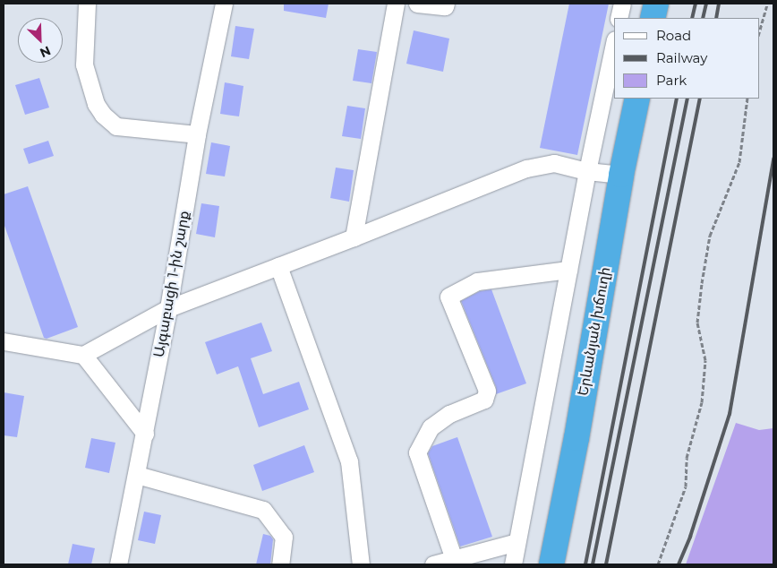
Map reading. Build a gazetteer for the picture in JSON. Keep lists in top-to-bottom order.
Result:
{
  "streets": {
    "highway": ["Երևանյան խճուղի"],
    "street": ["Այգաբացի 1-ին շարք"]
  },
  "legend": ["Road", "Railway", "Park"],
  "north": "bottom right"
}
